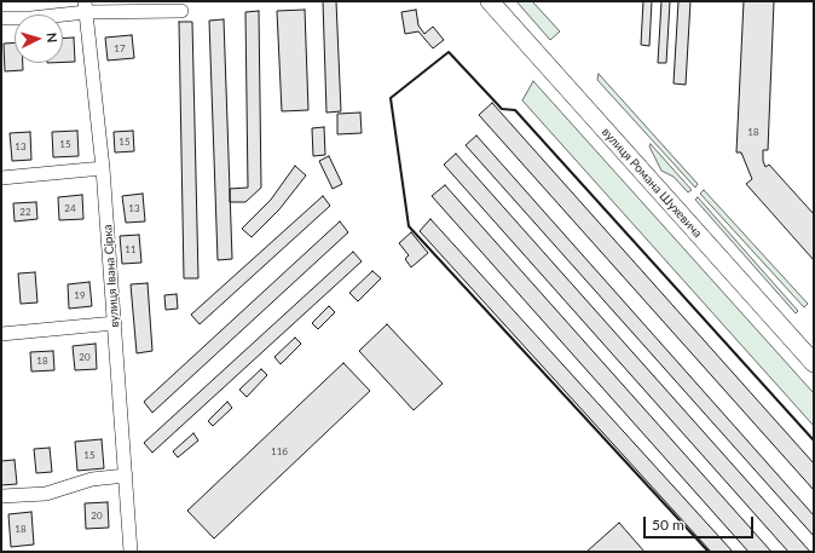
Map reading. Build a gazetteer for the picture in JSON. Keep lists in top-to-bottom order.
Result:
{
  "streets": {
    "main road": ["вулиця Романа Шухевича"],
    "street": ["вулиця Івана Сірка"]
  },
  "house_numbers": [
    "17",
    "18",
    "15",
    "15",
    "13",
    "24",
    "13",
    "22",
    "11",
    "19",
    "20",
    "18",
    "11б",
    "15",
    "20",
    "18"
  ],
  "scale_bar": "50 m",
  "north": "right"
}
